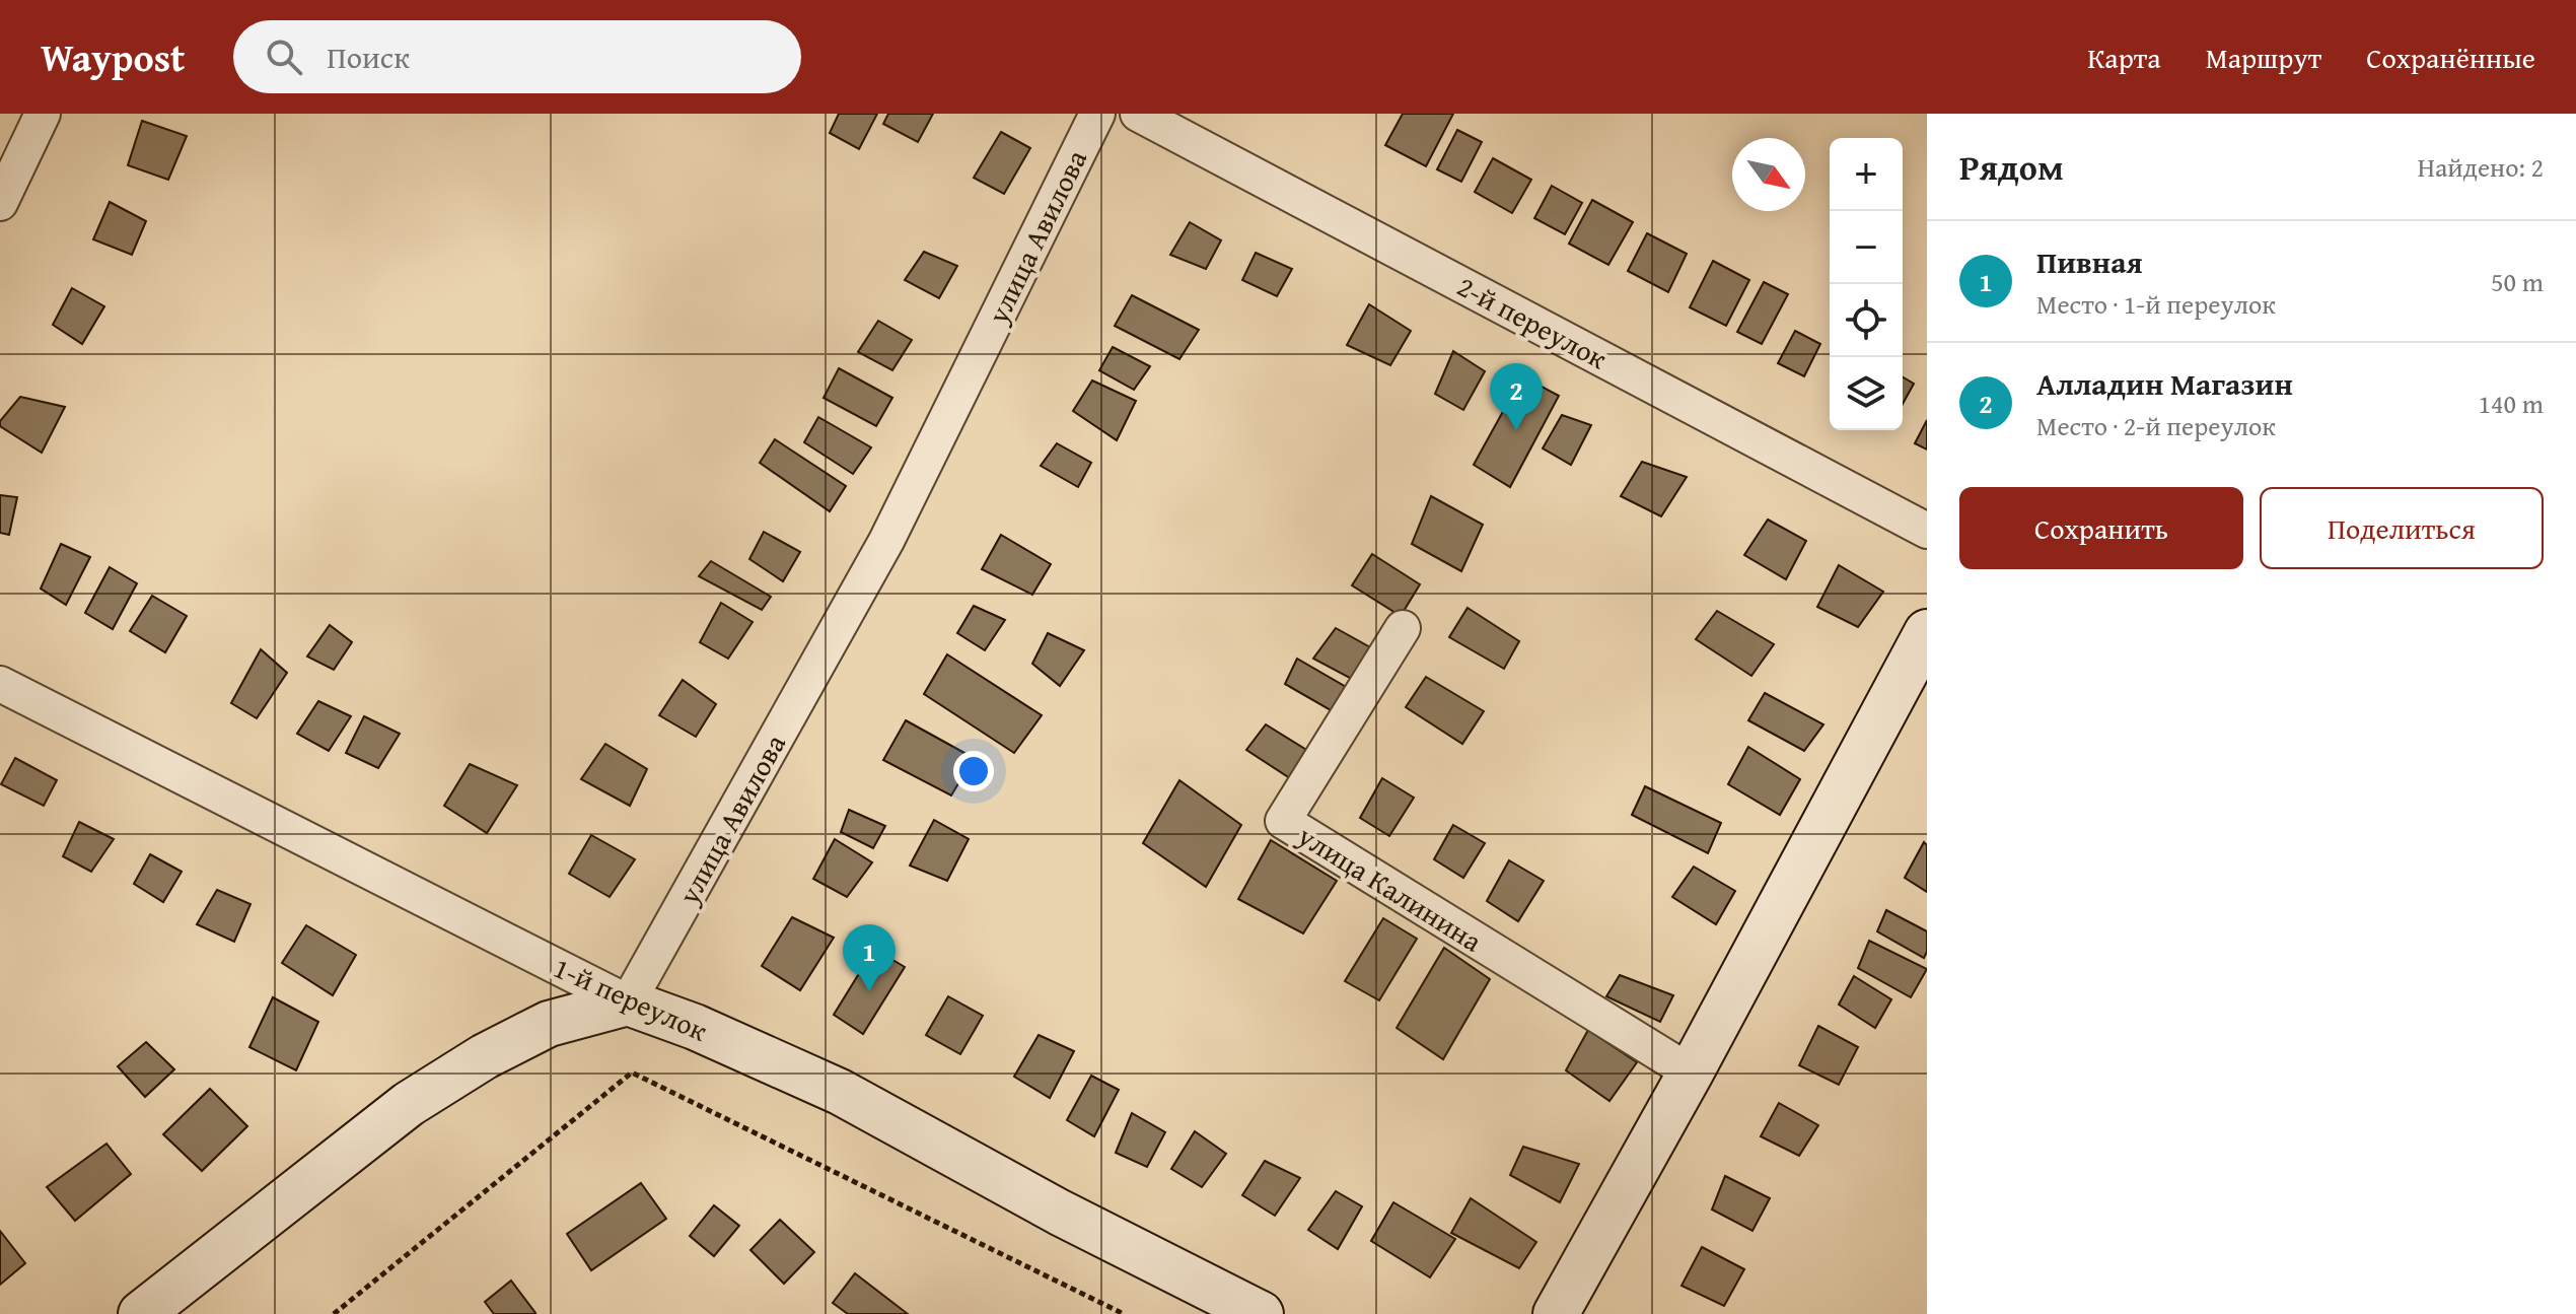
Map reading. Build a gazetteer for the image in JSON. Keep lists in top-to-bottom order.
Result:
{
  "streets": {
    "main road": ["1-й переулок"],
    "street": ["улица Авилова", "2-й переулок", "улица Калинина"]
  },
  "crossings": [
    ["улица Авилова", "1-й переулок"]
  ],
  "north": "bottom right",
  "page": {
    "header": "Waypost",
    "search": "Поиск",
    "nav": ["Карта", "Маршрут", "Сохранённые"],
    "heading": ["Рядом", "Найдено: 2"],
    "map_buttons": ["+", "−"],
    "list": [
      {
        "mark": "1",
        "name": "Пивная",
        "note": "Место · 1-й переулок",
        "value": "50 m"
      },
      {
        "mark": "2",
        "name": "Алладин Магазин",
        "note": "Место · 2-й переулок",
        "value": "140 m"
      }
    ],
    "pins": ["2", "1"],
    "buttons": ["Сохранить", "Поделиться"]
  }
}
